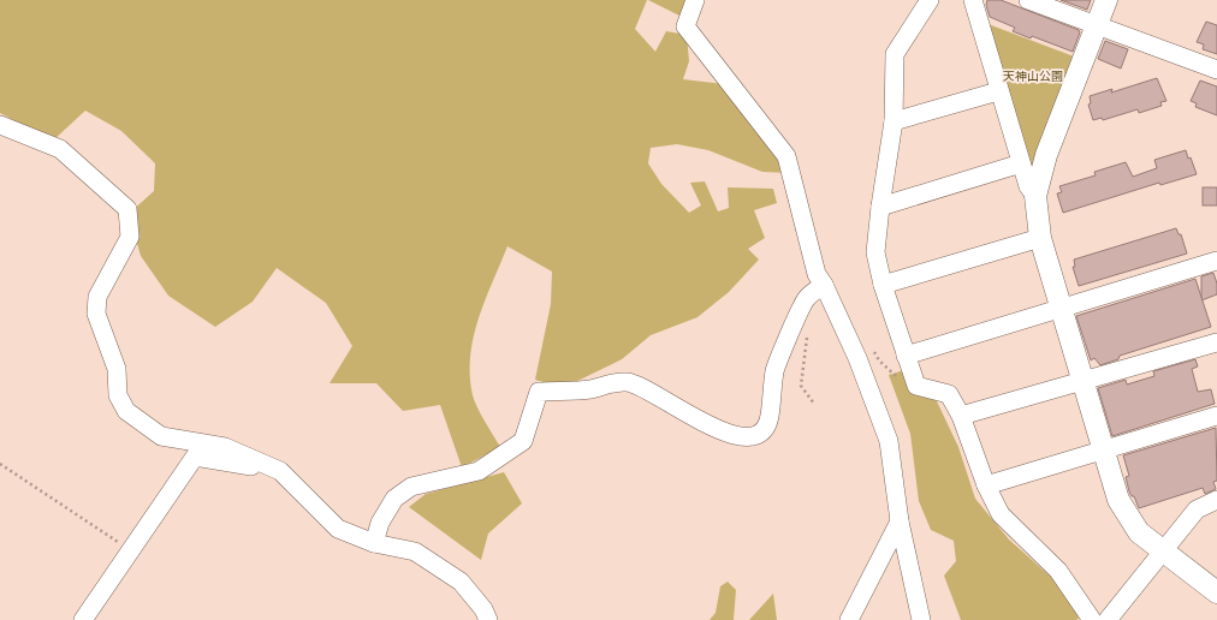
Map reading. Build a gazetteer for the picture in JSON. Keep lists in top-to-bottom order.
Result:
{
  "parks": ["天神山公園"]
}
